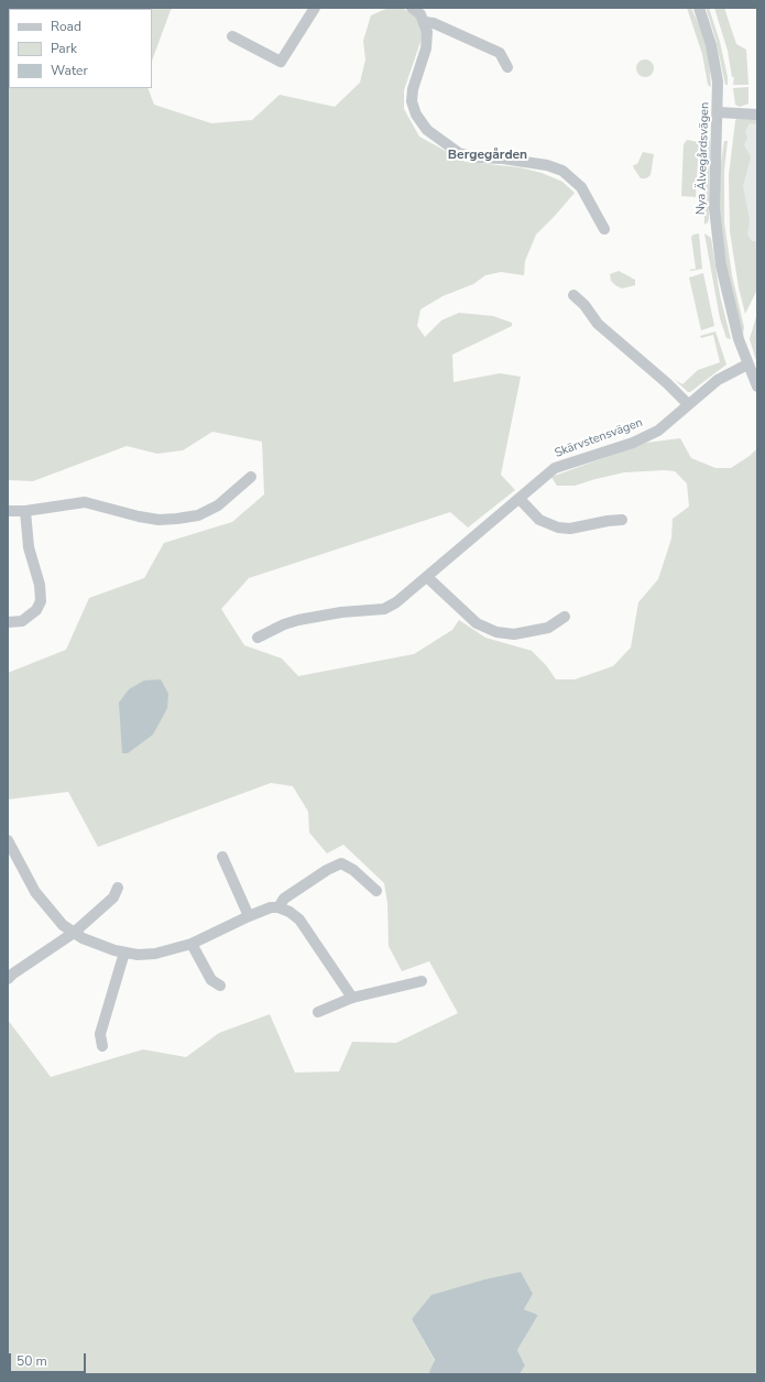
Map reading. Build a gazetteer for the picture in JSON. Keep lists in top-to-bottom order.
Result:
{
  "streets": {
    "street": ["Nya Älvegårdsvägen", "Skärvstensvägen"]
  },
  "crossings": [
    ["Nya Älvegårdsvägen", "Skärvstensvägen"]
  ],
  "districts": ["Bergegården"],
  "legend": ["Road", "Park", "Water"],
  "scale_bar": "50 m"
}
